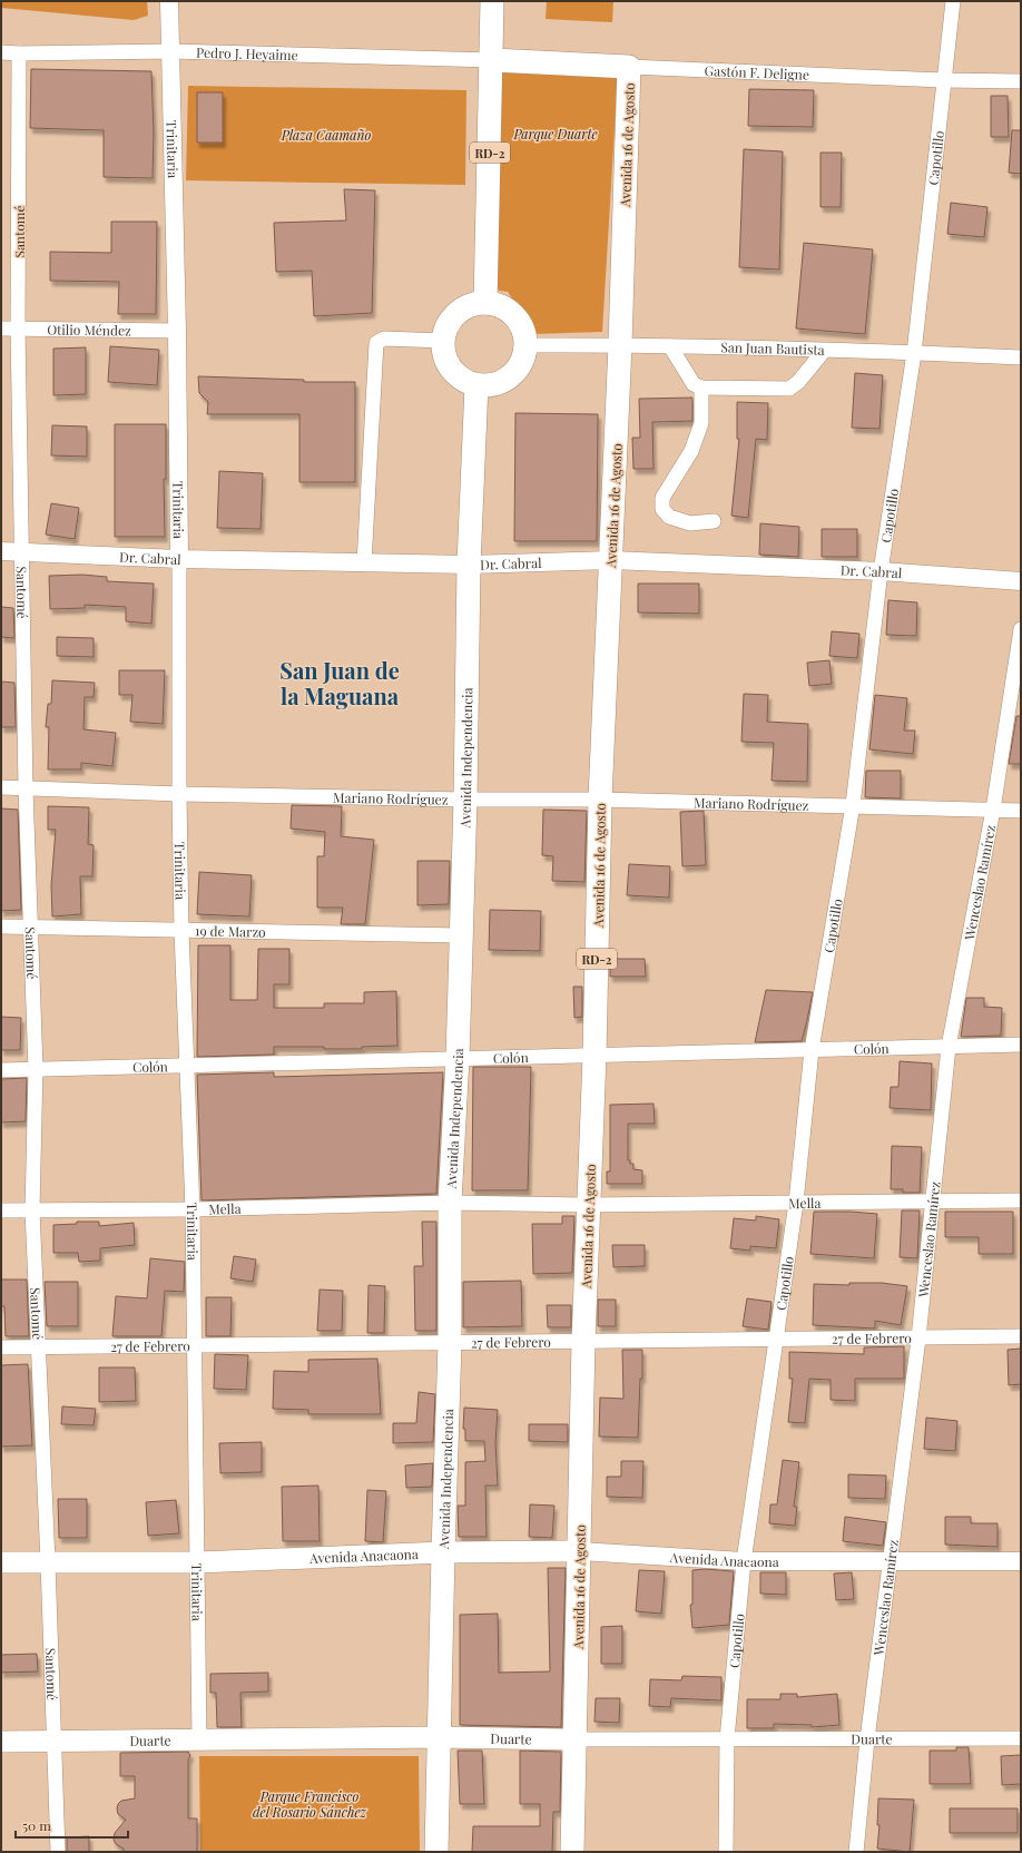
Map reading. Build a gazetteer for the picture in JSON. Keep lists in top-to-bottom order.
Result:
{
  "streets": {
    "main road": [
      "Gastón F. Deligne",
      "Avenida 16 de Agosto",
      "RD-2",
      "Avenida Independencia",
      "Avenida Anacaona",
      "Duarte"
    ],
    "street": [
      "Pedro J. Heyaime",
      "Trinitaria",
      "Capotillo",
      "Santomé",
      "Otilio Méndez",
      "San Juan Bautista",
      "Dr. Cabral",
      "Mariano Rodríguez",
      "Wenceslao Ramírez",
      "19 de Marzo",
      "Colón",
      "Mella",
      "27 de Febrero"
    ]
  },
  "crossings": [
    ["Pedro J. Heyaime", "Gastón F. Deligne"],
    ["Pedro J. Heyaime", "Trinitaria"],
    ["Pedro J. Heyaime", "RD-2"],
    ["Pedro J. Heyaime", "Santomé"],
    ["Gastón F. Deligne", "Avenida 16 de Agosto"],
    ["Gastón F. Deligne", "RD-2"],
    ["Gastón F. Deligne", "Capotillo"],
    ["Avenida 16 de Agosto", "San Juan Bautista"],
    ["Avenida 16 de Agosto", "Dr. Cabral"],
    ["Avenida 16 de Agosto", "Mariano Rodríguez"],
    ["Avenida 16 de Agosto", "Colón"],
    ["Avenida 16 de Agosto", "Mella"],
    ["Avenida 16 de Agosto", "27 de Febrero"],
    ["Avenida 16 de Agosto", "Avenida Anacaona"],
    ["Avenida 16 de Agosto", "Duarte"],
    ["Trinitaria", "Otilio Méndez"],
    ["Trinitaria", "Dr. Cabral"],
    ["Trinitaria", "Mariano Rodríguez"],
    ["Trinitaria", "19 de Marzo"],
    ["Trinitaria", "Colón"],
    ["Trinitaria", "Mella"],
    ["Trinitaria", "27 de Febrero"],
    ["Trinitaria", "Avenida Anacaona"],
    ["Trinitaria", "Duarte"],
    ["RD-2", "San Juan Bautista"],
    ["RD-2", "Avenida Independencia"],
    ["Capotillo", "San Juan Bautista"],
    ["Capotillo", "Dr. Cabral"],
    ["Capotillo", "Mariano Rodríguez"],
    ["Capotillo", "Colón"],
    ["Capotillo", "Mella"],
    ["Capotillo", "27 de Febrero"],
    ["Capotillo", "Avenida Anacaona"],
    ["Capotillo", "Duarte"],
    ["Santomé", "Otilio Méndez"],
    ["Santomé", "Dr. Cabral"],
    ["Santomé", "Mariano Rodríguez"],
    ["Santomé", "19 de Marzo"],
    ["Santomé", "Colón"],
    ["Santomé", "Mella"],
    ["Santomé", "27 de Febrero"],
    ["Santomé", "Avenida Anacaona"],
    ["Santomé", "Duarte"],
    ["San Juan Bautista", "Avenida Independencia"],
    ["Dr. Cabral", "Avenida Independencia"],
    ["Avenida Independencia", "Mariano Rodríguez"],
    ["Avenida Independencia", "19 de Marzo"],
    ["Avenida Independencia", "Colón"],
    ["Avenida Independencia", "Mella"],
    ["Avenida Independencia", "27 de Febrero"],
    ["Avenida Independencia", "Avenida Anacaona"],
    ["Avenida Independencia", "Duarte"],
    ["Mariano Rodríguez", "Wenceslao Ramírez"],
    ["Wenceslao Ramírez", "Colón"],
    ["Wenceslao Ramírez", "Mella"],
    ["Wenceslao Ramírez", "27 de Febrero"],
    ["Wenceslao Ramírez", "Avenida Anacaona"],
    ["Wenceslao Ramírez", "Duarte"]
  ],
  "districts": ["San Juan de la Maguana"],
  "parks": ["Parque Duarte", "Plaza Caamaño", "Parque Francisco del Rosario Sánchez"],
  "scale_bar": "50 m"
}
